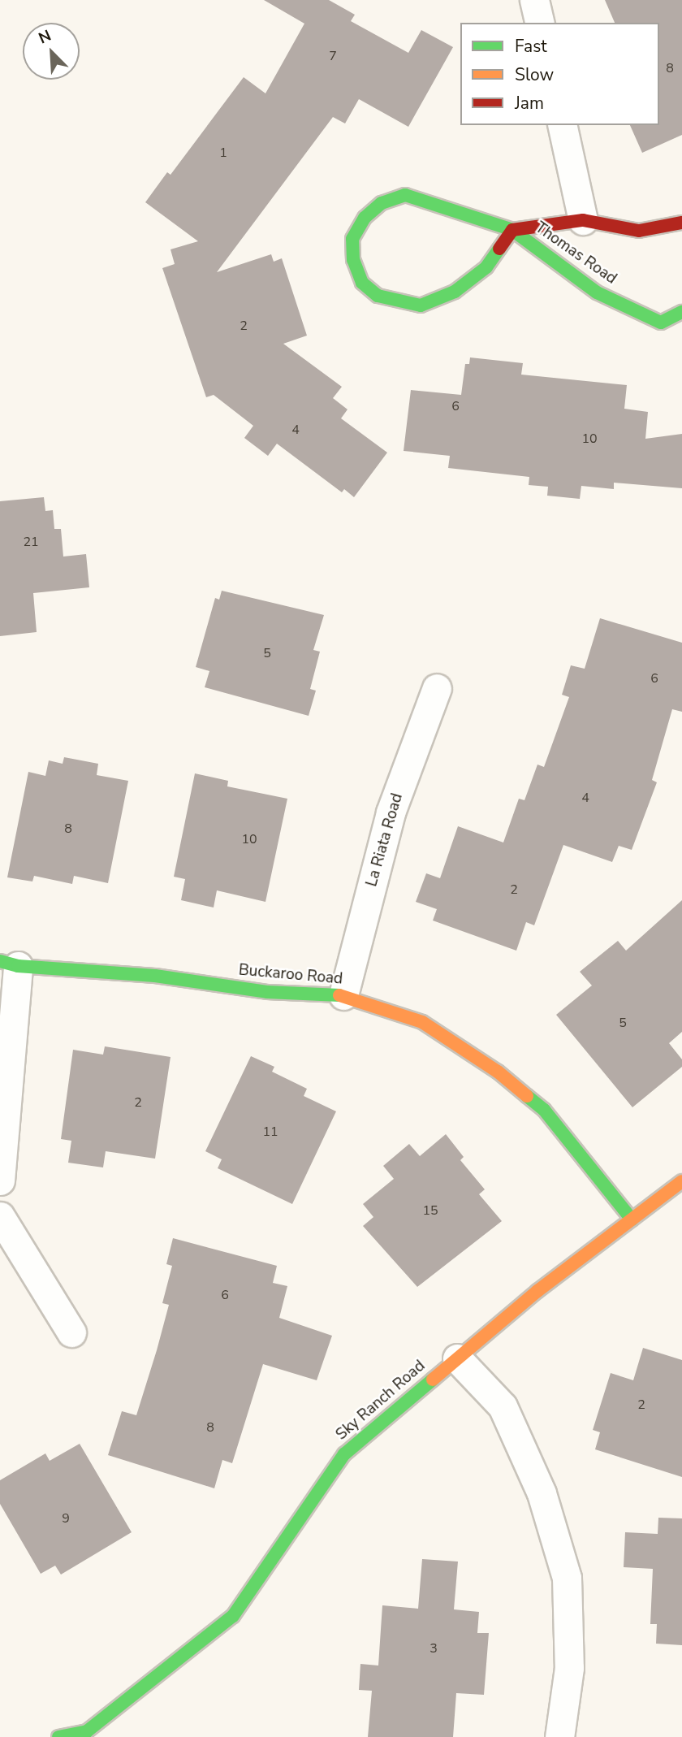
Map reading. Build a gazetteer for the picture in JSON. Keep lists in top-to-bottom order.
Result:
{
  "streets": {
    "street": [
      "Thomas Road",
      "La Riata Road",
      "Buckaroo Road",
      "Sky Ranch Road"
    ]
  },
  "crossings": [
    ["La Riata Road", "Buckaroo Road"],
    ["Buckaroo Road", "Sky Ranch Road"]
  ],
  "house_numbers": [
    "7",
    "8",
    "1",
    "2",
    "6",
    "4",
    "10",
    "21",
    "5",
    "6",
    "4",
    "8",
    "10",
    "2",
    "5",
    "2",
    "11",
    "15",
    "6",
    "2",
    "8",
    "9",
    "3"
  ],
  "legend": ["Fast", "Slow", "Jam"],
  "north": "top left"
}
